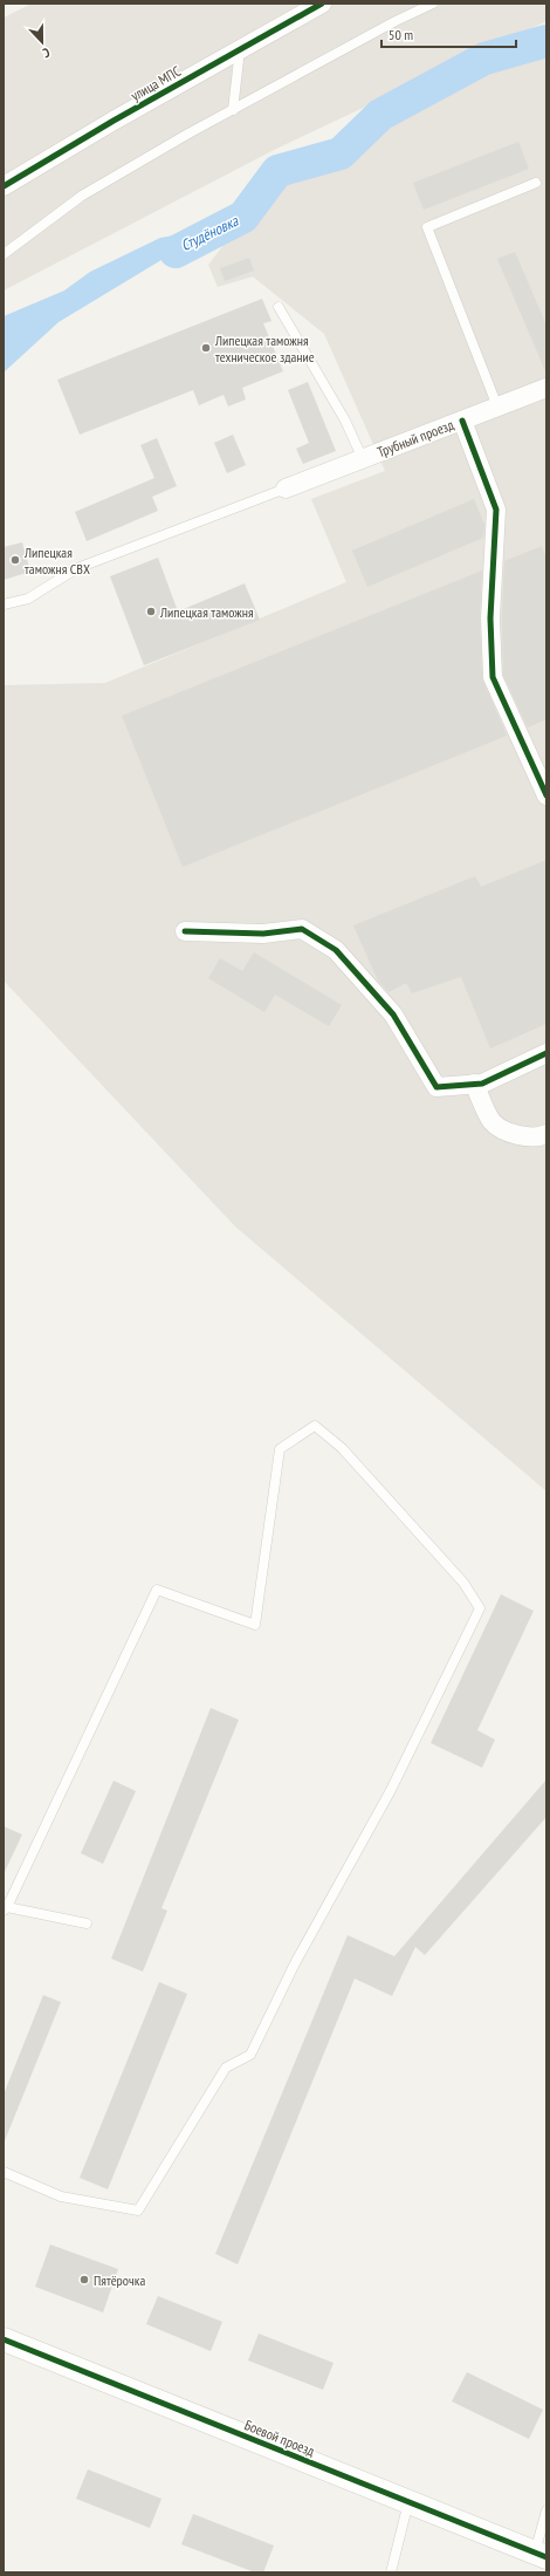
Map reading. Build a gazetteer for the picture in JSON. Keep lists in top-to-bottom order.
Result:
{
  "streets": {
    "street": ["улица МПС", "Трубный проезд", "Боевой проезд"]
  },
  "water": ["Студёновка"],
  "places": [
    "Липецкая таможня техническое здание",
    "Липецкая таможня СВХ",
    "Липецкая таможня",
    "Пятёрочка"
  ],
  "scale_bar": "50 m",
  "north": "bottom"
}
